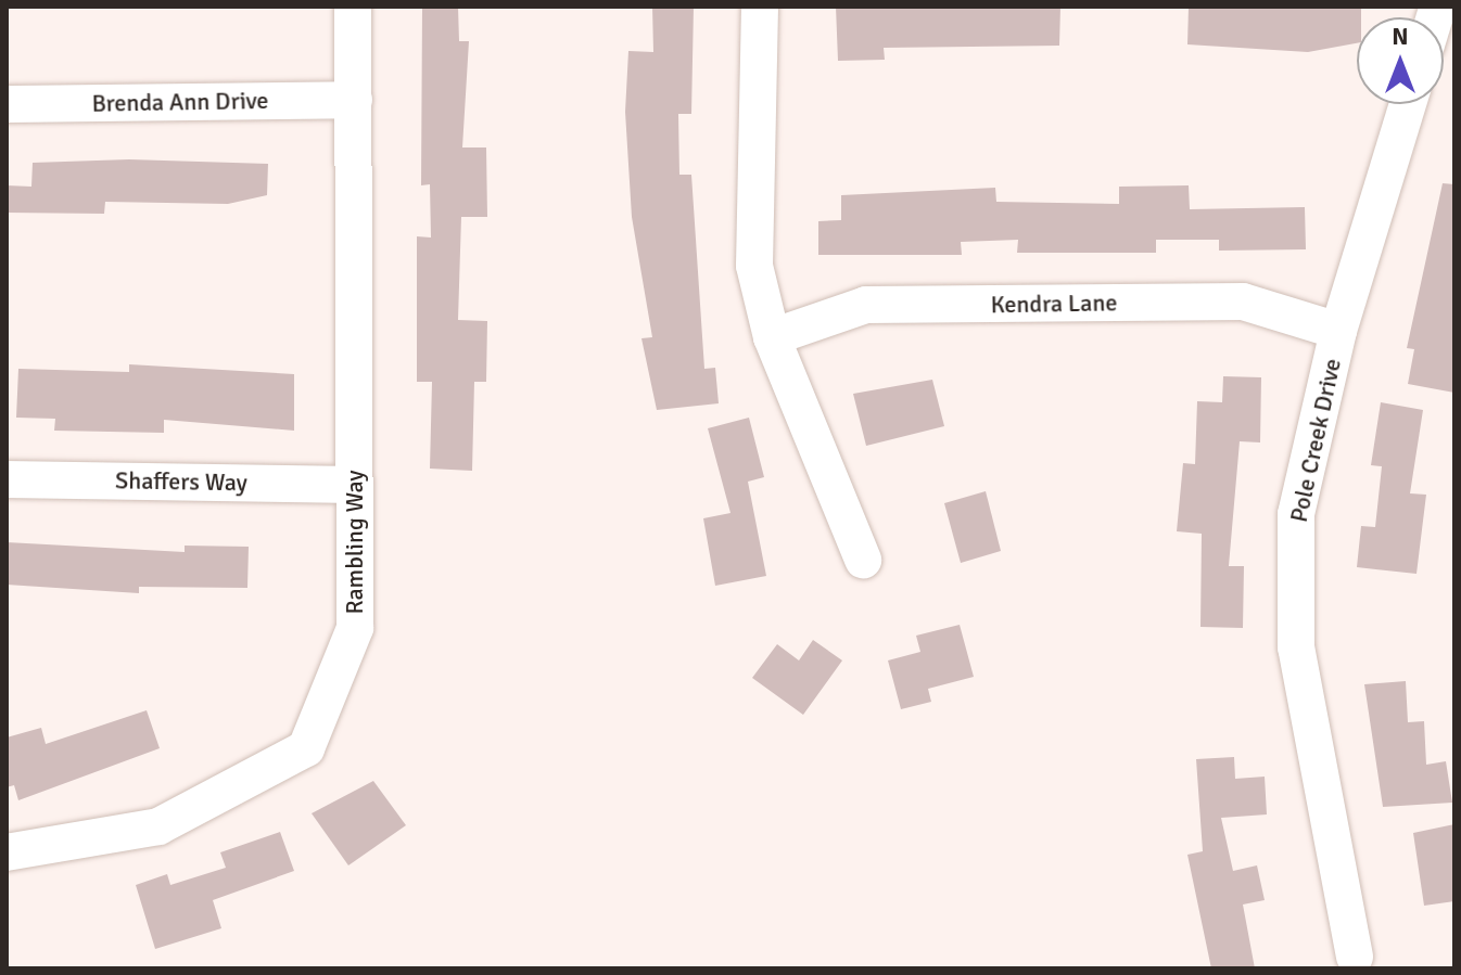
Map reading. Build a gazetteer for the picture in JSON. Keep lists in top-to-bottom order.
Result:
{
  "streets": {
    "street": [
      "Brenda Ann Drive",
      "Kendra Lane",
      "Pole Creek Drive",
      "Shaffers Way",
      "Rambling Way"
    ]
  },
  "crossings": [
    ["Brenda Ann Drive", "Rambling Way"],
    ["Kendra Lane", "Pole Creek Drive"],
    ["Shaffers Way", "Rambling Way"]
  ],
  "north": "top"
}
